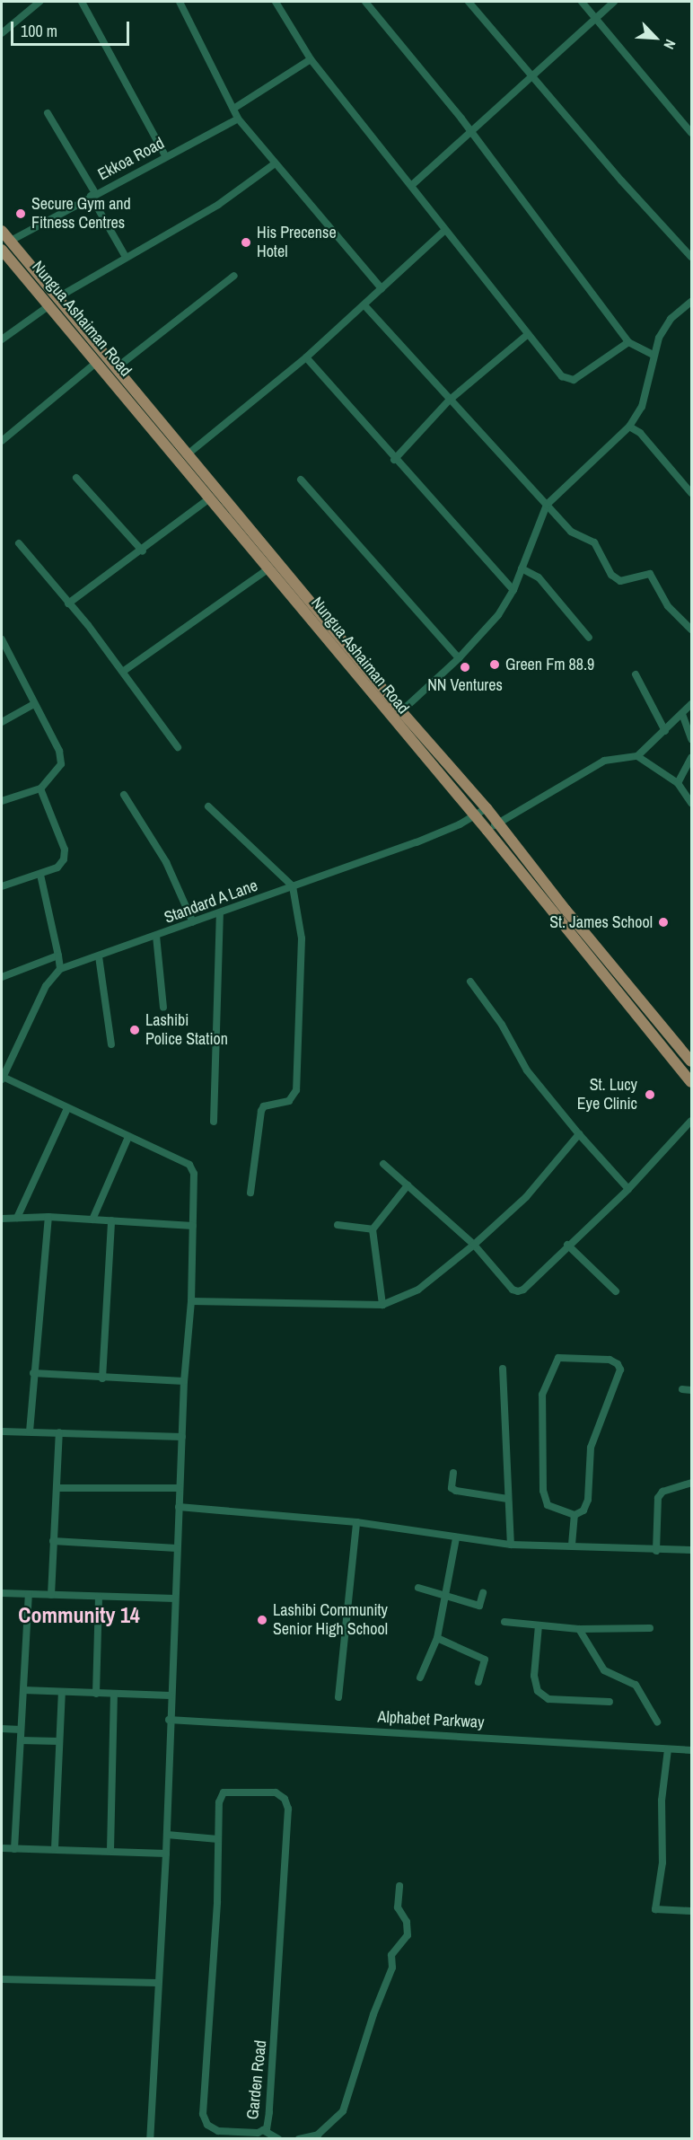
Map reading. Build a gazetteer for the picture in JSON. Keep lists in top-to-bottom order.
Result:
{
  "streets": {
    "main road": ["Nungua Ashaiman Road"],
    "street": [
      "Ekkoa Road",
      "Standard A Lane",
      "Alphabet Parkway",
      "Garden Road"
    ]
  },
  "crossings": [
    ["Ekkoa Road", "Nungua Ashaiman Road"],
    ["Nungua Ashaiman Road", "Standard A Lane"]
  ],
  "districts": ["Community 14"],
  "places": [
    "Secure Gym and Fitness Centres",
    "His Precense Hotel",
    "Green Fm 88.9",
    "NN Ventures",
    "St. James School",
    "Lashibi Police Station",
    "St. Lucy Eye Clinic",
    "Lashibi Community Senior High School"
  ],
  "scale_bar": "100 m",
  "north": "bottom right"
}
